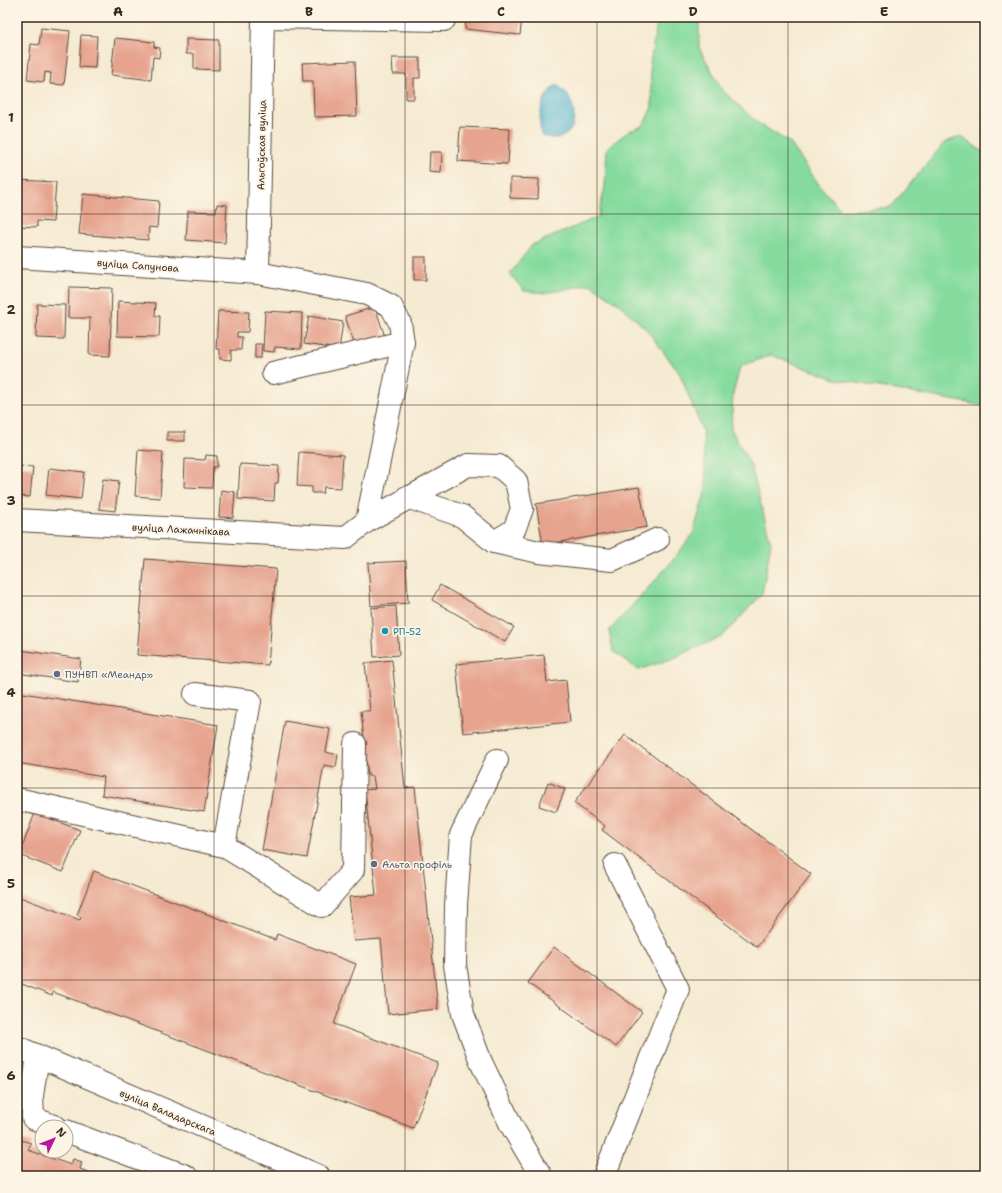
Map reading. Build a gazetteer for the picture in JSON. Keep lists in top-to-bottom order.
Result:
{
  "streets": {
    "street": [
      "Альгоўская вуліца",
      "вуліца Сапунова",
      "вуліца Лажачнікава",
      "вуліца Валадарскага"
    ]
  },
  "crossings": [
    ["Альгоўская вуліца", "вуліца Сапунова"]
  ],
  "places": ["РП-52", "ПУНВП «Меандр»", "Альта профіль"],
  "north": "top right",
  "grid": {
    "columns": [
      "A",
      "B",
      "C",
      "D",
      "E"
    ],
    "rows": [
      "1",
      "2",
      "3",
      "4",
      "5",
      "6"
    ]
  }
}
